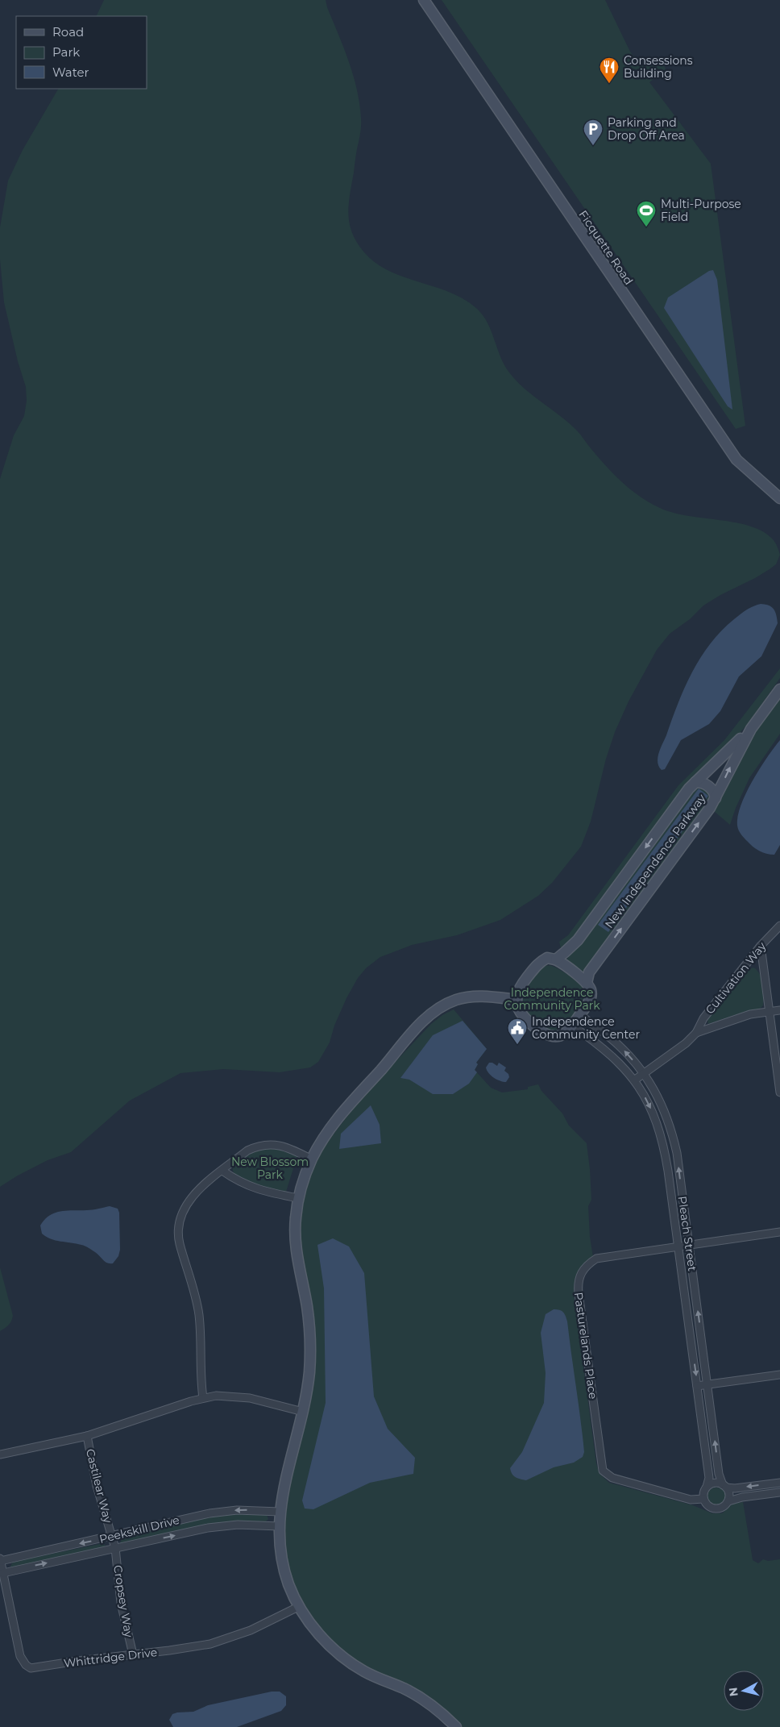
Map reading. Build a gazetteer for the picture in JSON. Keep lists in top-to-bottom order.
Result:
{
  "streets": {
    "street": [
      "Ficquette Road",
      "New Independence Parkway",
      "Cultivation Way",
      "Pleach Street",
      "Pasturelands Place",
      "Castilear Way",
      "Peekskill Drive",
      "Cropsey Way",
      "Whittridge Drive"
    ]
  },
  "crossings": [
    ["New Independence Parkway", "Pleach Street"],
    ["Cultivation Way", "Pleach Street"],
    ["Pleach Street", "Pasturelands Place"],
    ["Castilear Way", "Peekskill Drive"],
    ["Castilear Way", "Cropsey Way"],
    ["Peekskill Drive", "Cropsey Way"],
    ["Peekskill Drive", "Whittridge Drive"],
    ["Cropsey Way", "Whittridge Drive"]
  ],
  "parks": ["Independence Community Park", "New Blossom Park"],
  "places": {
    "restaurant": ["Consessions Building"],
    "parking": ["Parking and Drop Off Area"],
    "sports": ["Multi-Purpose Field"],
    "public building": ["Independence Community Center"]
  },
  "legend": ["Road", "Park", "Water"],
  "north": "left"
}
